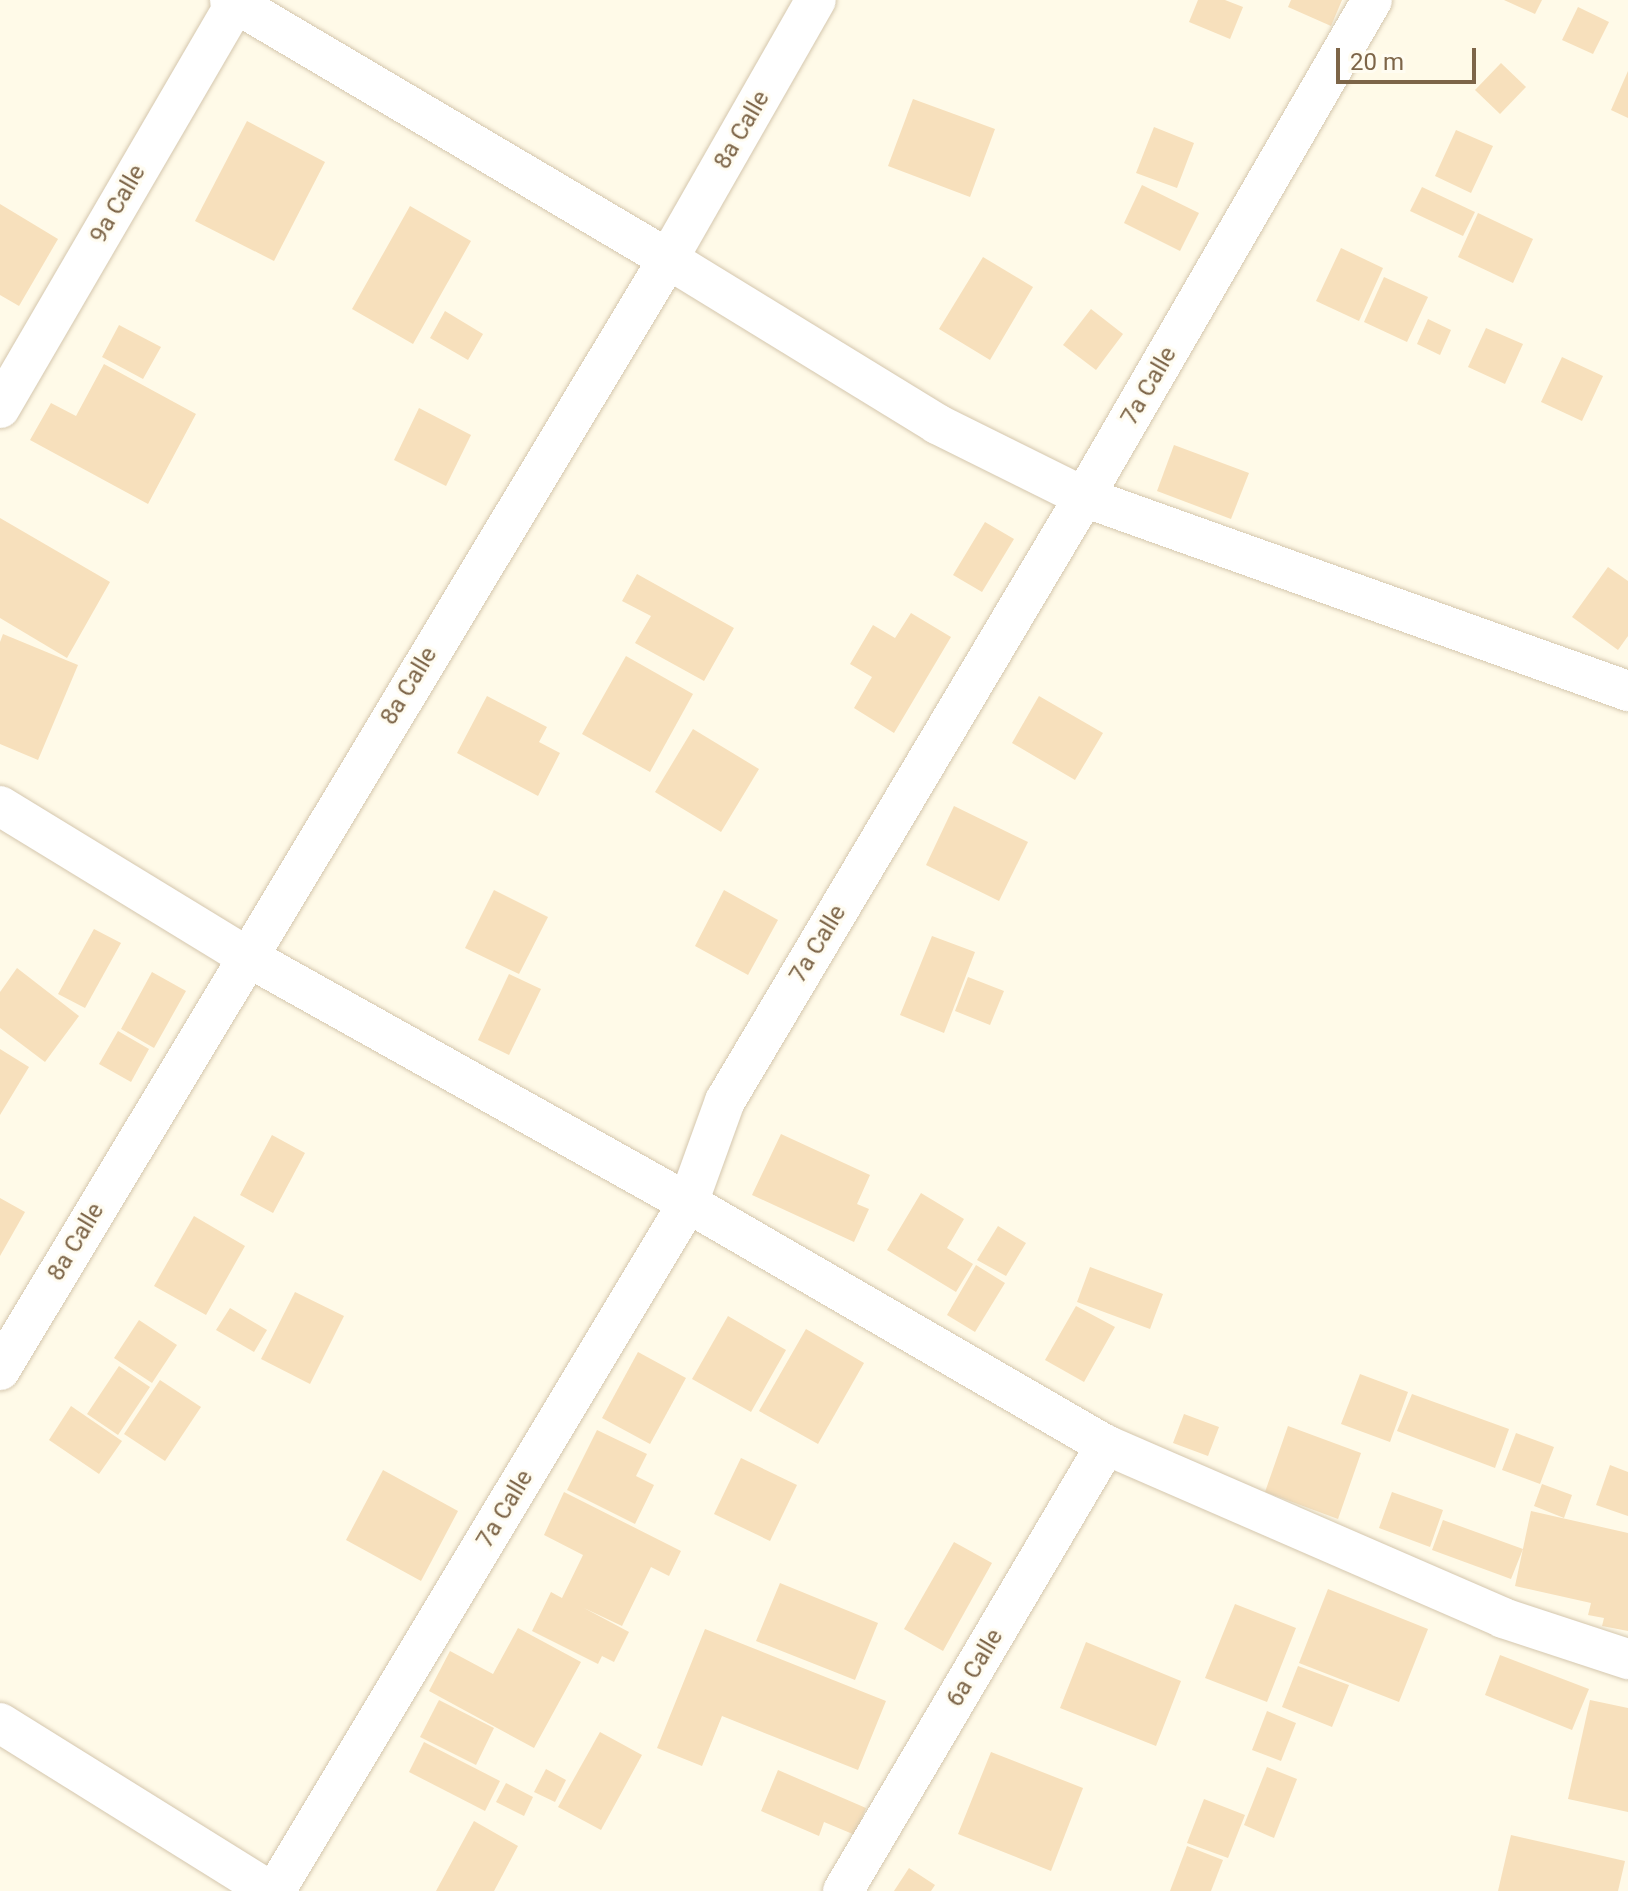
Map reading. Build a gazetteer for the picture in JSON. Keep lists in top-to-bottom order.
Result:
{
  "streets": {
    "street": [
      "8a Calle",
      "9a Calle",
      "7a Calle",
      "6a Calle"
    ]
  },
  "scale_bar": "20 m"
}
